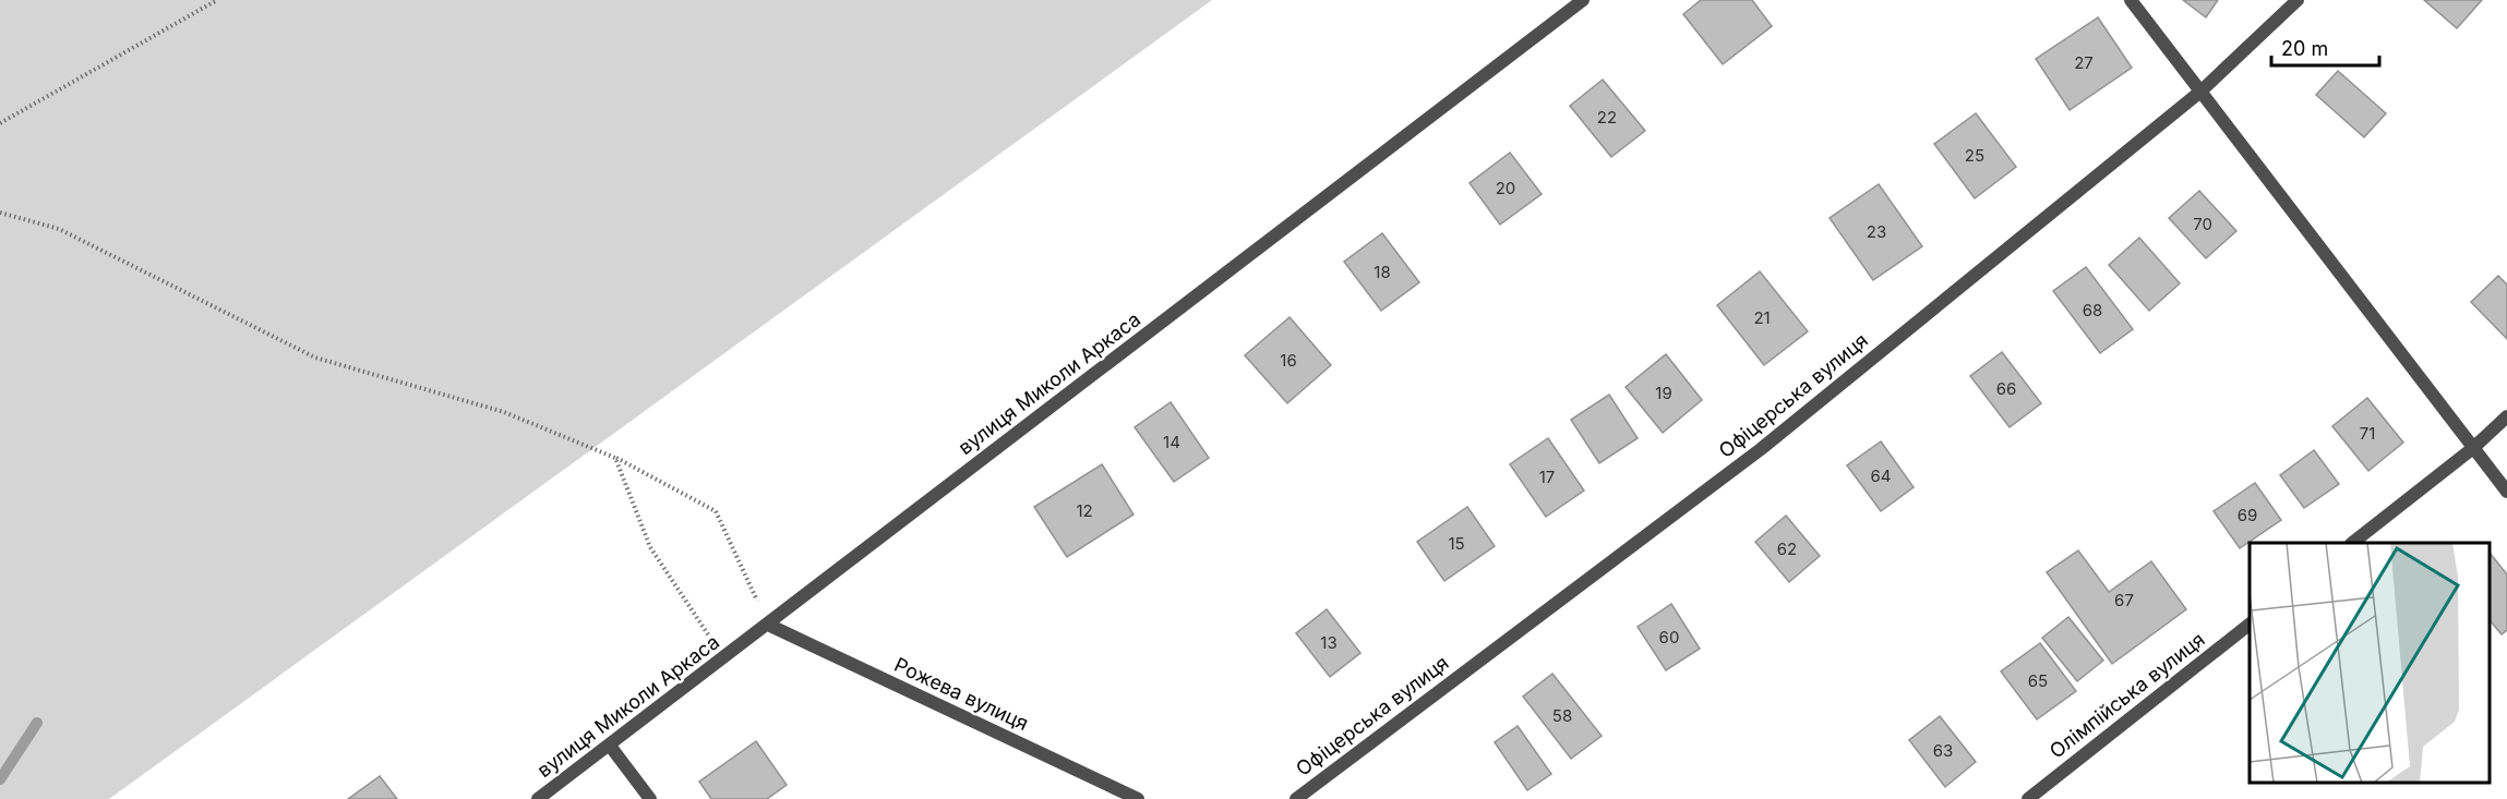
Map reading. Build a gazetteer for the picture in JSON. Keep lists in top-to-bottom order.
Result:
{
  "streets": {
    "street": [
      "вулиця Миколи Аркаса",
      "Офіцерська вулиця",
      "Рожева вулиця",
      "Олімпійська вулиця"
    ]
  },
  "crossings": [
    ["вулиця Миколи Аркаса", "Рожева вулиця"]
  ],
  "house_numbers": [
    "27",
    "22",
    "25",
    "20",
    "70",
    "23",
    "18",
    "68",
    "21",
    "16",
    "66",
    "19",
    "71",
    "14",
    "64",
    "17",
    "12",
    "69",
    "15",
    "62",
    "67",
    "60",
    "13",
    "65",
    "58",
    "63"
  ],
  "scale_bar": "20 m"
}
